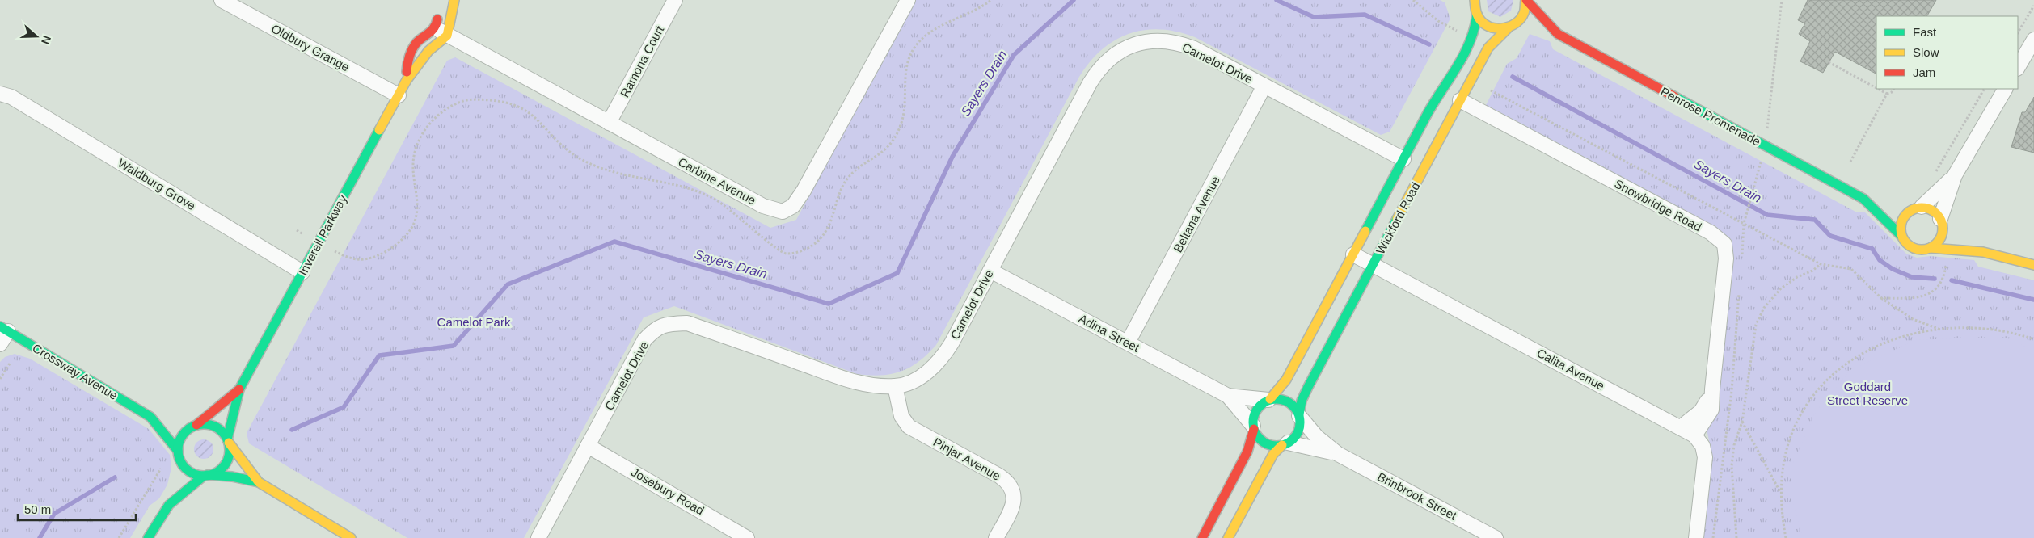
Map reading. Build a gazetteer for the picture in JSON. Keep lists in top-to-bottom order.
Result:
{
  "streets": {
    "street": [
      "Oldbury Grange",
      "Ramona Court",
      "Camelot Drive",
      "Penrose Promenade",
      "Carbine Avenue",
      "Waldburg Grove",
      "Snowbridge Road",
      "Beltana Avenue",
      "Wickford Road",
      "Inverell Parkway",
      "Adina Street",
      "Calita Avenue",
      "Crossway Avenue",
      "Pinjar Avenue",
      "Josebury Road",
      "Brinbrook Street"
    ]
  },
  "crossings": [
    ["Oldbury Grange", "Inverell Parkway"],
    ["Ramona Court", "Carbine Avenue"],
    ["Camelot Drive", "Beltana Avenue"],
    ["Camelot Drive", "Wickford Road"],
    ["Camelot Drive", "Adina Street"],
    ["Camelot Drive", "Pinjar Avenue"],
    ["Camelot Drive", "Josebury Road"],
    ["Penrose Promenade", "Wickford Road"],
    ["Carbine Avenue", "Inverell Parkway"],
    ["Waldburg Grove", "Inverell Parkway"],
    ["Snowbridge Road", "Wickford Road"],
    ["Snowbridge Road", "Calita Avenue"],
    ["Beltana Avenue", "Adina Street"],
    ["Wickford Road", "Adina Street"],
    ["Wickford Road", "Calita Avenue"],
    ["Wickford Road", "Brinbrook Street"],
    ["Inverell Parkway", "Crossway Avenue"],
    ["Adina Street", "Brinbrook Street"]
  ],
  "water": ["Sayers Drain"],
  "parks": ["Camelot Park", "Goddard Street Reserve"],
  "legend": ["Fast", "Slow", "Jam"],
  "scale_bar": "50 m",
  "north": "right"
}
